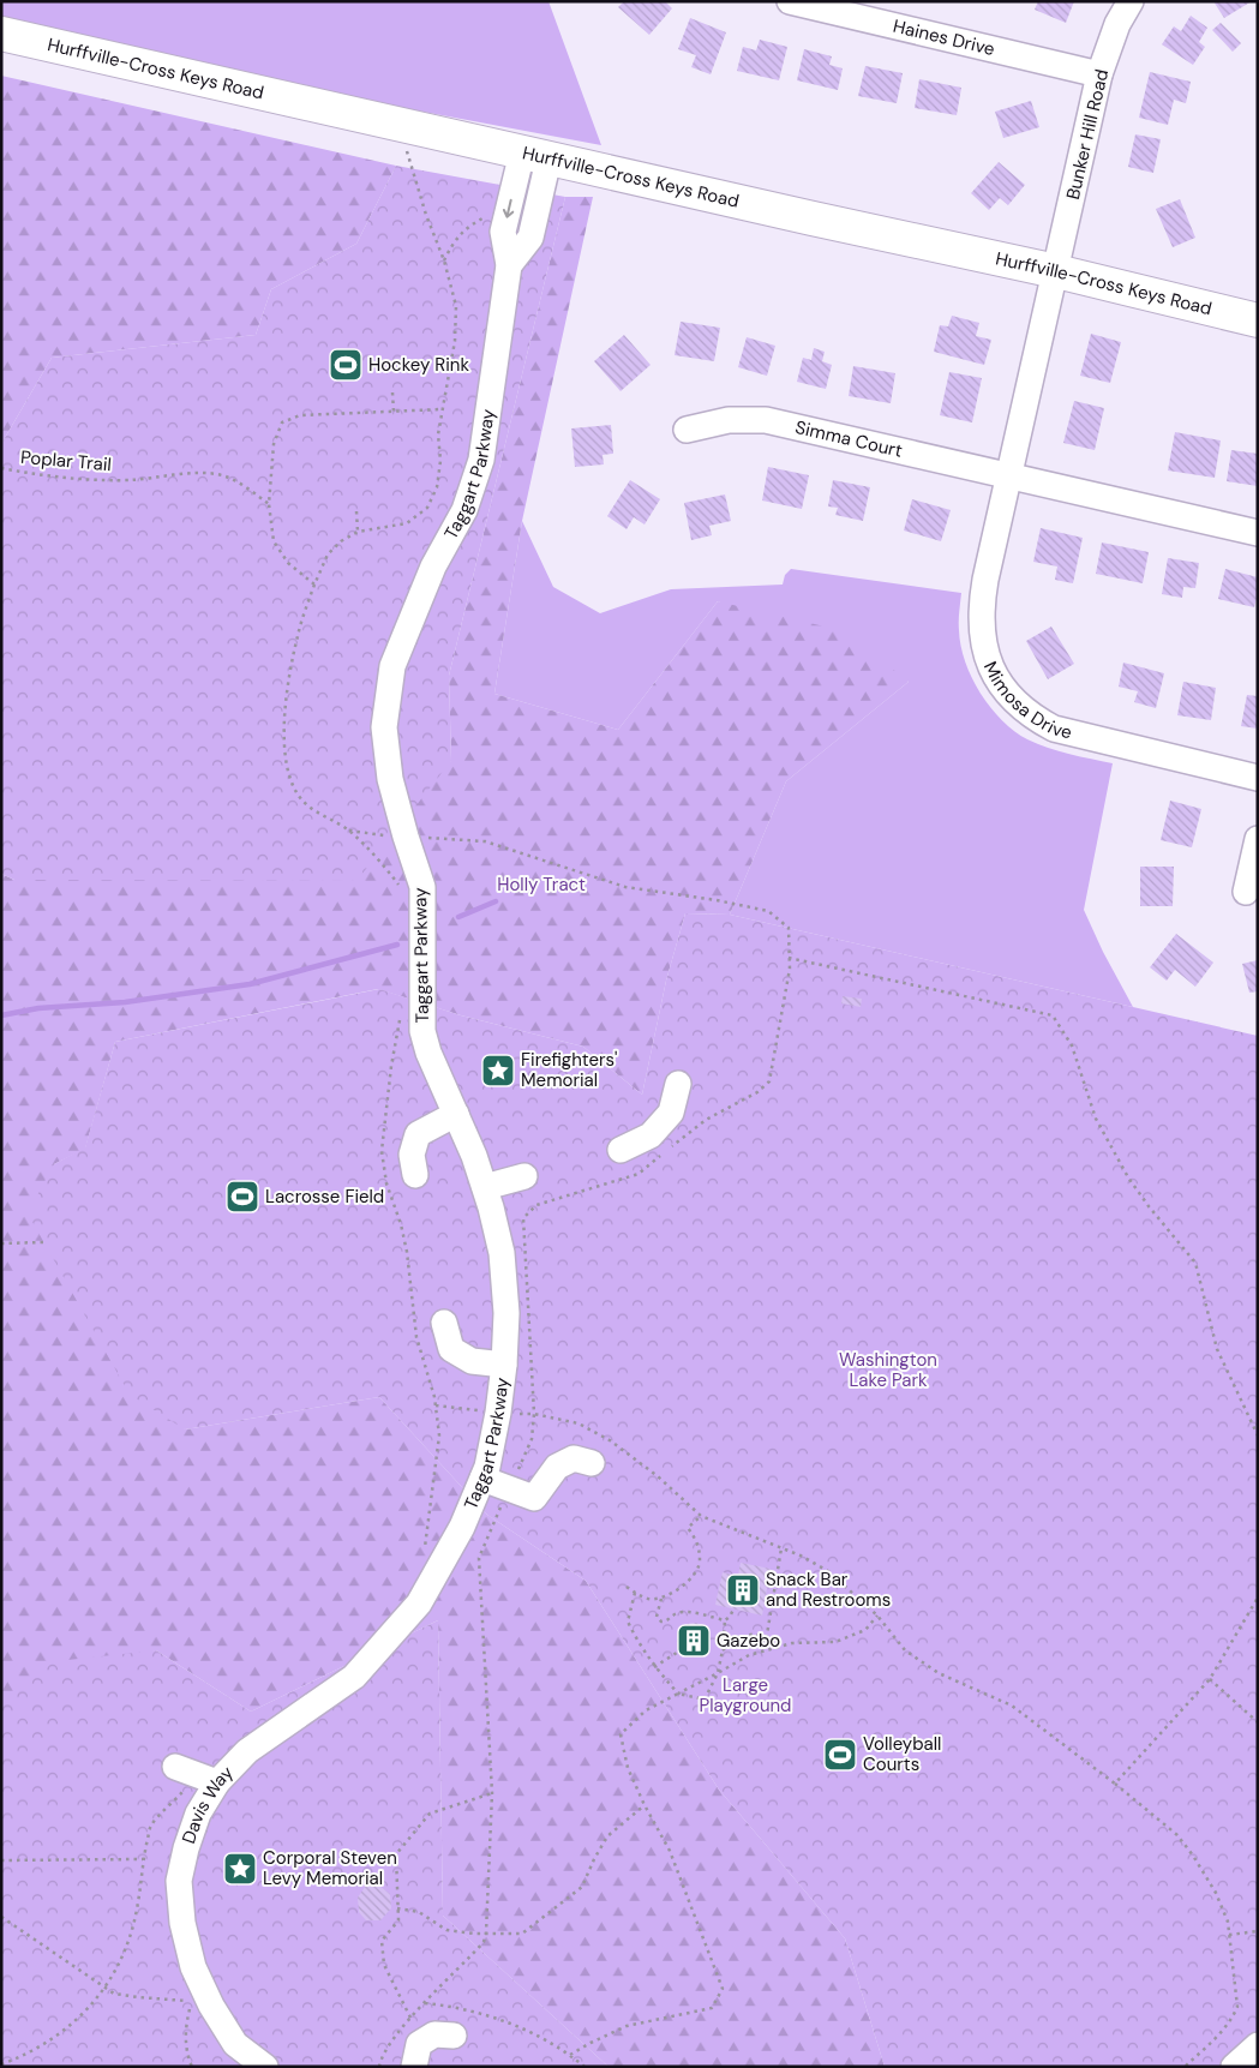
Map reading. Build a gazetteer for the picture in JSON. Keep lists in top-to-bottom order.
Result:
{
  "streets": {
    "main road": ["Hurffville-Cross Keys Road"],
    "street": [
      "Haines Drive",
      "Bunker Hill Road",
      "Simma Court",
      "Taggart Parkway",
      "Mimosa Drive",
      "Davis Way"
    ],
    "path": ["Poplar Trail"]
  },
  "crossings": [
    ["Haines Drive", "Bunker Hill Road"],
    ["Hurffville-Cross Keys Road", "Bunker Hill Road"],
    ["Hurffville-Cross Keys Road", "Taggart Parkway"],
    ["Hurffville-Cross Keys Road", "Mimosa Drive"],
    ["Bunker Hill Road", "Mimosa Drive"],
    ["Simma Court", "Mimosa Drive"],
    ["Taggart Parkway", "Davis Way"]
  ],
  "parks": ["Holly Tract", "Washington Lake Park", "Large Playground"],
  "places": {
    "sports": ["Hockey Rink", "Lacrosse Field", "Volleyball Courts"],
    "place": ["Firefighters' Memorial", "Corporal Steven Levy Memorial"],
    "building": ["Snack Bar and Restrooms", "Gazebo"]
  }
}
